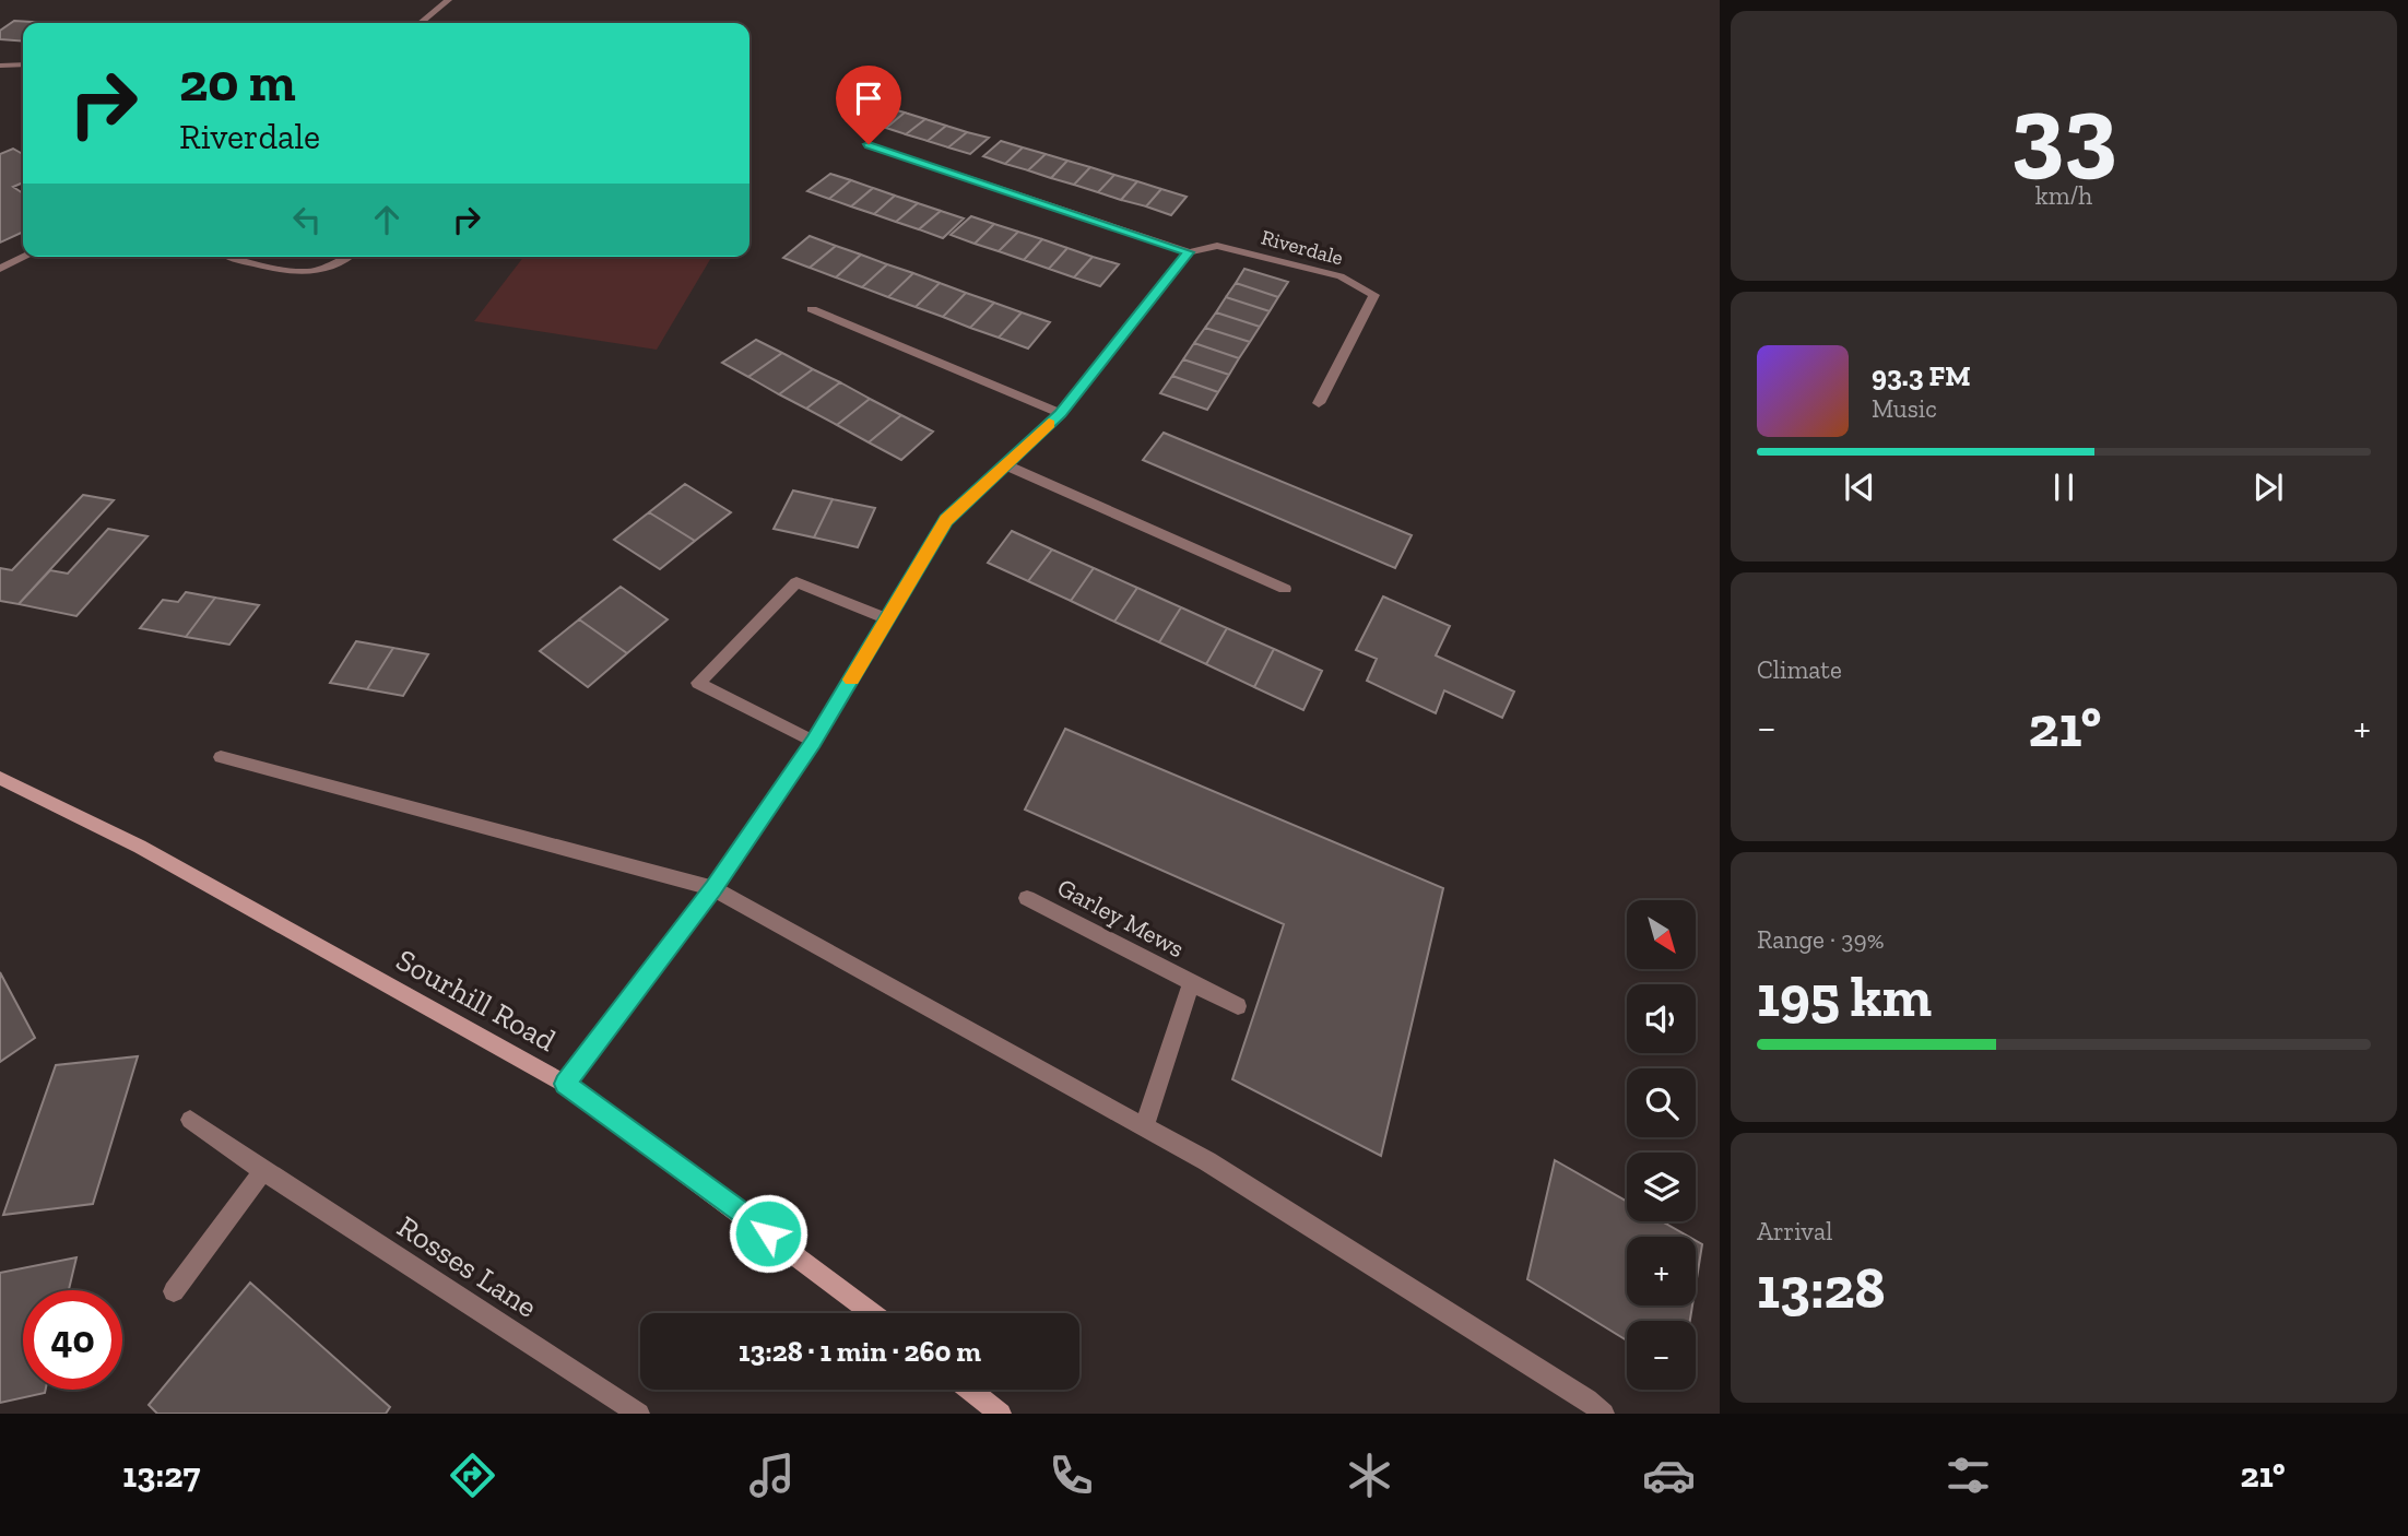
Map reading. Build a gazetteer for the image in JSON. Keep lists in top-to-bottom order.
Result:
{
  "streets": {
    "street": [
      "Riverdale",
      "Garley Mews",
      "Sourhill Road",
      "Rosses Lane"
    ]
  },
  "north": "bottom right",
  "page": {
    "tile": [
      ["33", "km/h"],
      "Climate",
      ["Range · 39%", "195 km"],
      ["Arrival", "13:28"]
    ],
    "turn": ["20 m", "Riverdale"],
    "song": ["93.3 FM", "Music"],
    "heat": ["−", "21°", "+"],
    "map_buttons": ["+", "−"],
    "limit": "40",
    "trip": "13:28 · 1 min · 260 m",
    "tabs": ["13:27", "21°"]
  }
}
